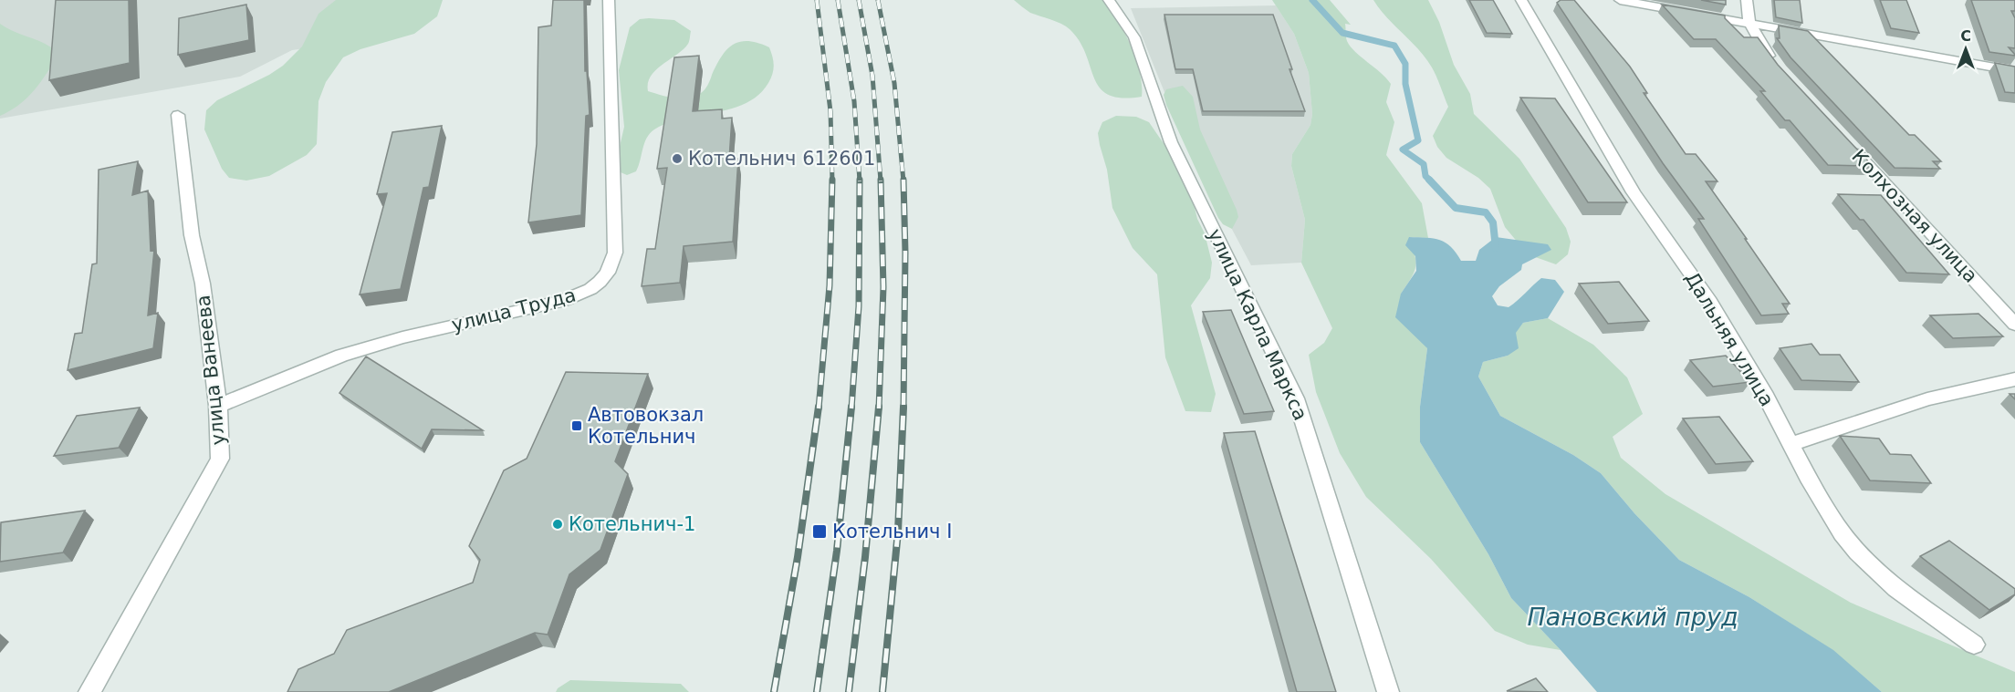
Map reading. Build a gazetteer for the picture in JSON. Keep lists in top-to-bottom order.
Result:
{
  "streets": {
    "street": [
      "Колхозная улица",
      "улица Труда",
      "улица Карла Маркса",
      "Дальняя улица",
      "улица Ванеева"
    ]
  },
  "crossings": [
    ["улица Труда", "улица Ванеева"]
  ],
  "water": ["Пановский пруд"],
  "places": {
    "other": ["Котельнич 612601", "Котельнич-1"],
    "transit": ["Автовокзал Котельнич", "Котельнич I"]
  },
  "north": "top"
}
